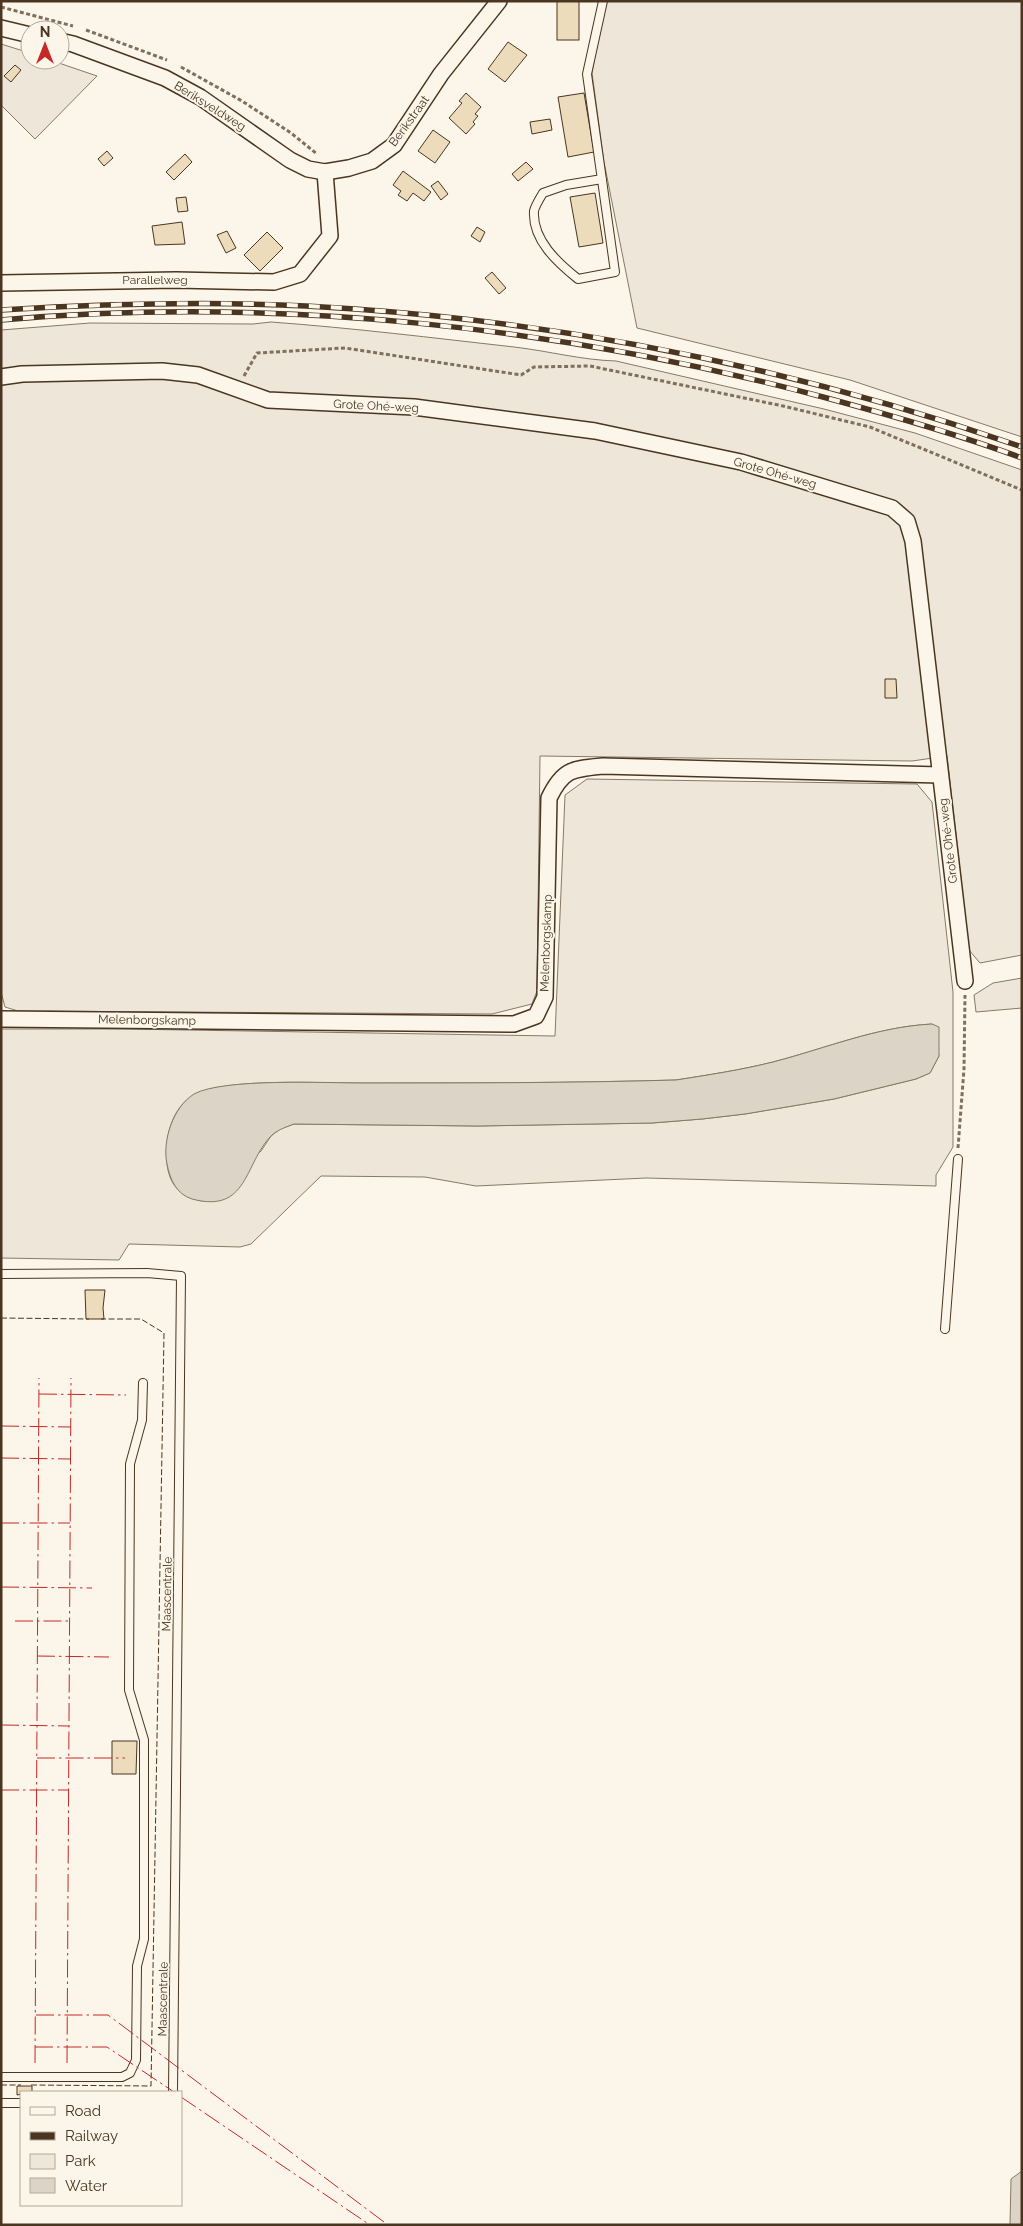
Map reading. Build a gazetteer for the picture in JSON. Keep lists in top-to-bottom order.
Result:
{
  "streets": {
    "street": [
      "Beriksveldweg",
      "Berikstraat",
      "Parallelweg",
      "Grote Ohé-weg",
      "Melenborgskamp"
    ],
    "lane": ["Maascentrale"]
  },
  "crossings": [
    ["Beriksveldweg", "Berikstraat"],
    ["Beriksveldweg", "Parallelweg"],
    ["Berikstraat", "Parallelweg"],
    ["Grote Ohé-weg", "Melenborgskamp"]
  ],
  "legend": [
    "Road",
    "Railway",
    "Park",
    "Water"
  ],
  "north": "top"
}
